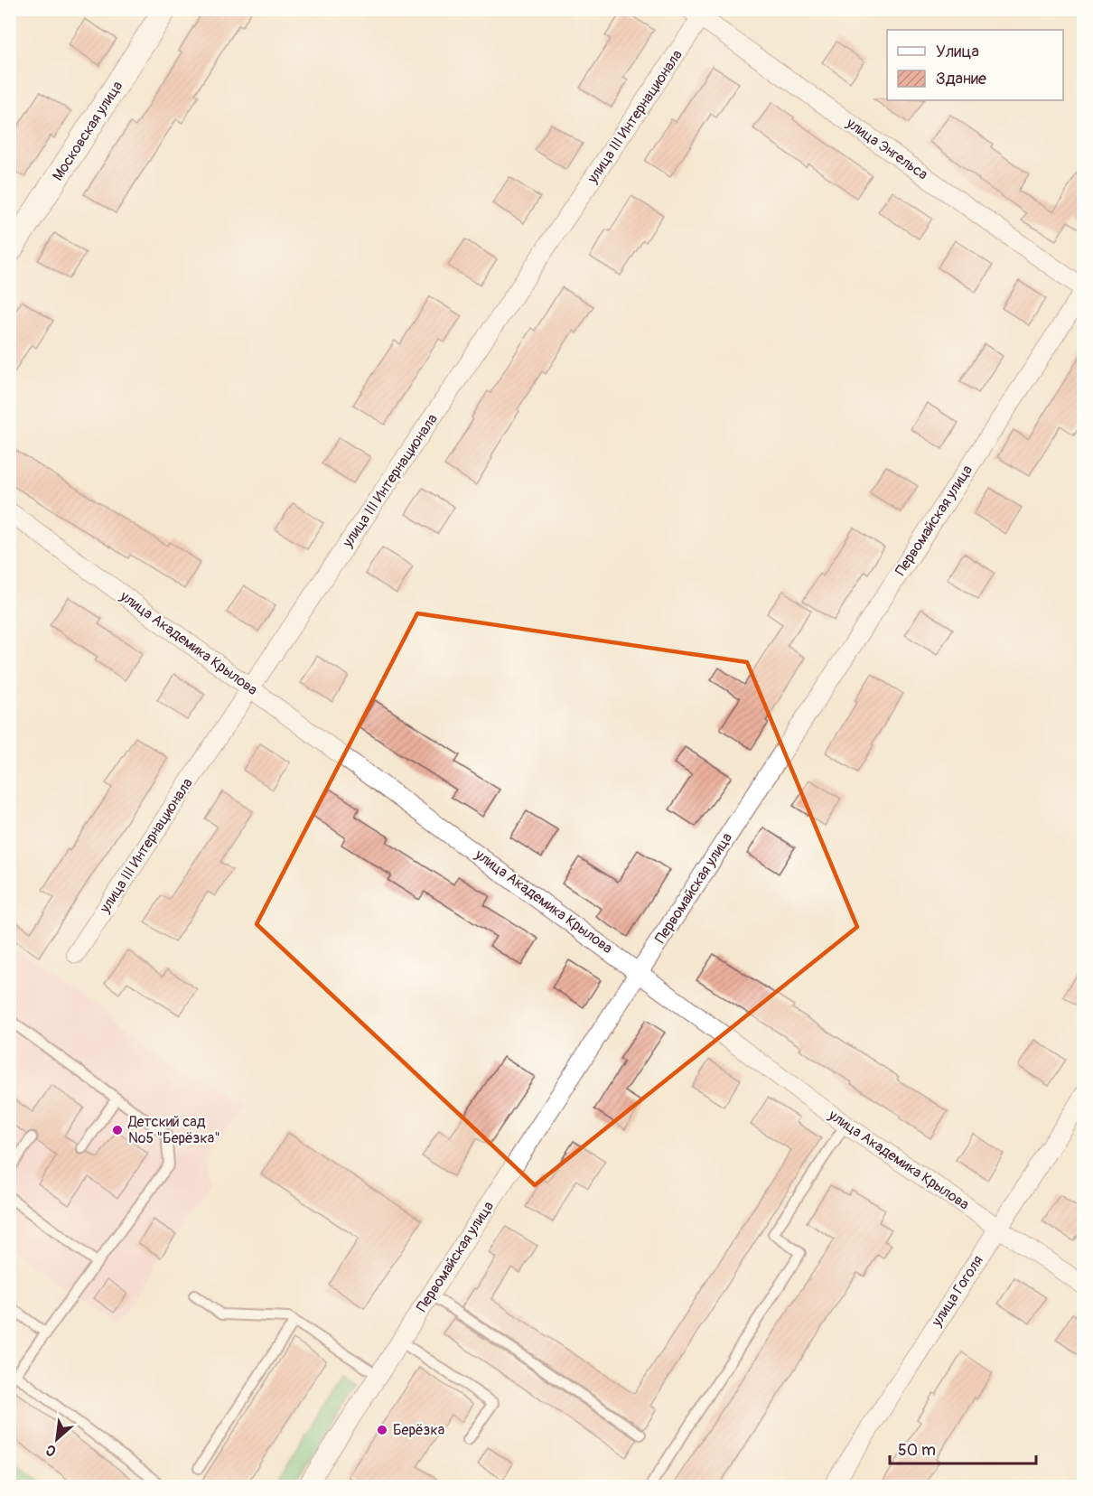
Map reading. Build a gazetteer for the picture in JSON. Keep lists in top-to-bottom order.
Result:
{
  "streets": {
    "street": [
      "улица III Интернационала",
      "Московская улица",
      "улица Энгельса",
      "Первомайская улица",
      "улица Академика Крылова",
      "улица Гоголя"
    ]
  },
  "crossings": [
    ["улица III Интернационала", "улица Энгельса"],
    ["улица III Интернационала", "улица Академика Крылова"],
    ["улица Энгельса", "Первомайская улица"],
    ["Первомайская улица", "улица Академика Крылова"],
    ["улица Академика Крылова", "улица Гоголя"]
  ],
  "places": ["Детский сад №5 \"Берёзка\"", "Берёзка"],
  "legend": ["Улица", "Здание"],
  "scale_bar": "50 m",
  "north": "bottom left"
}
